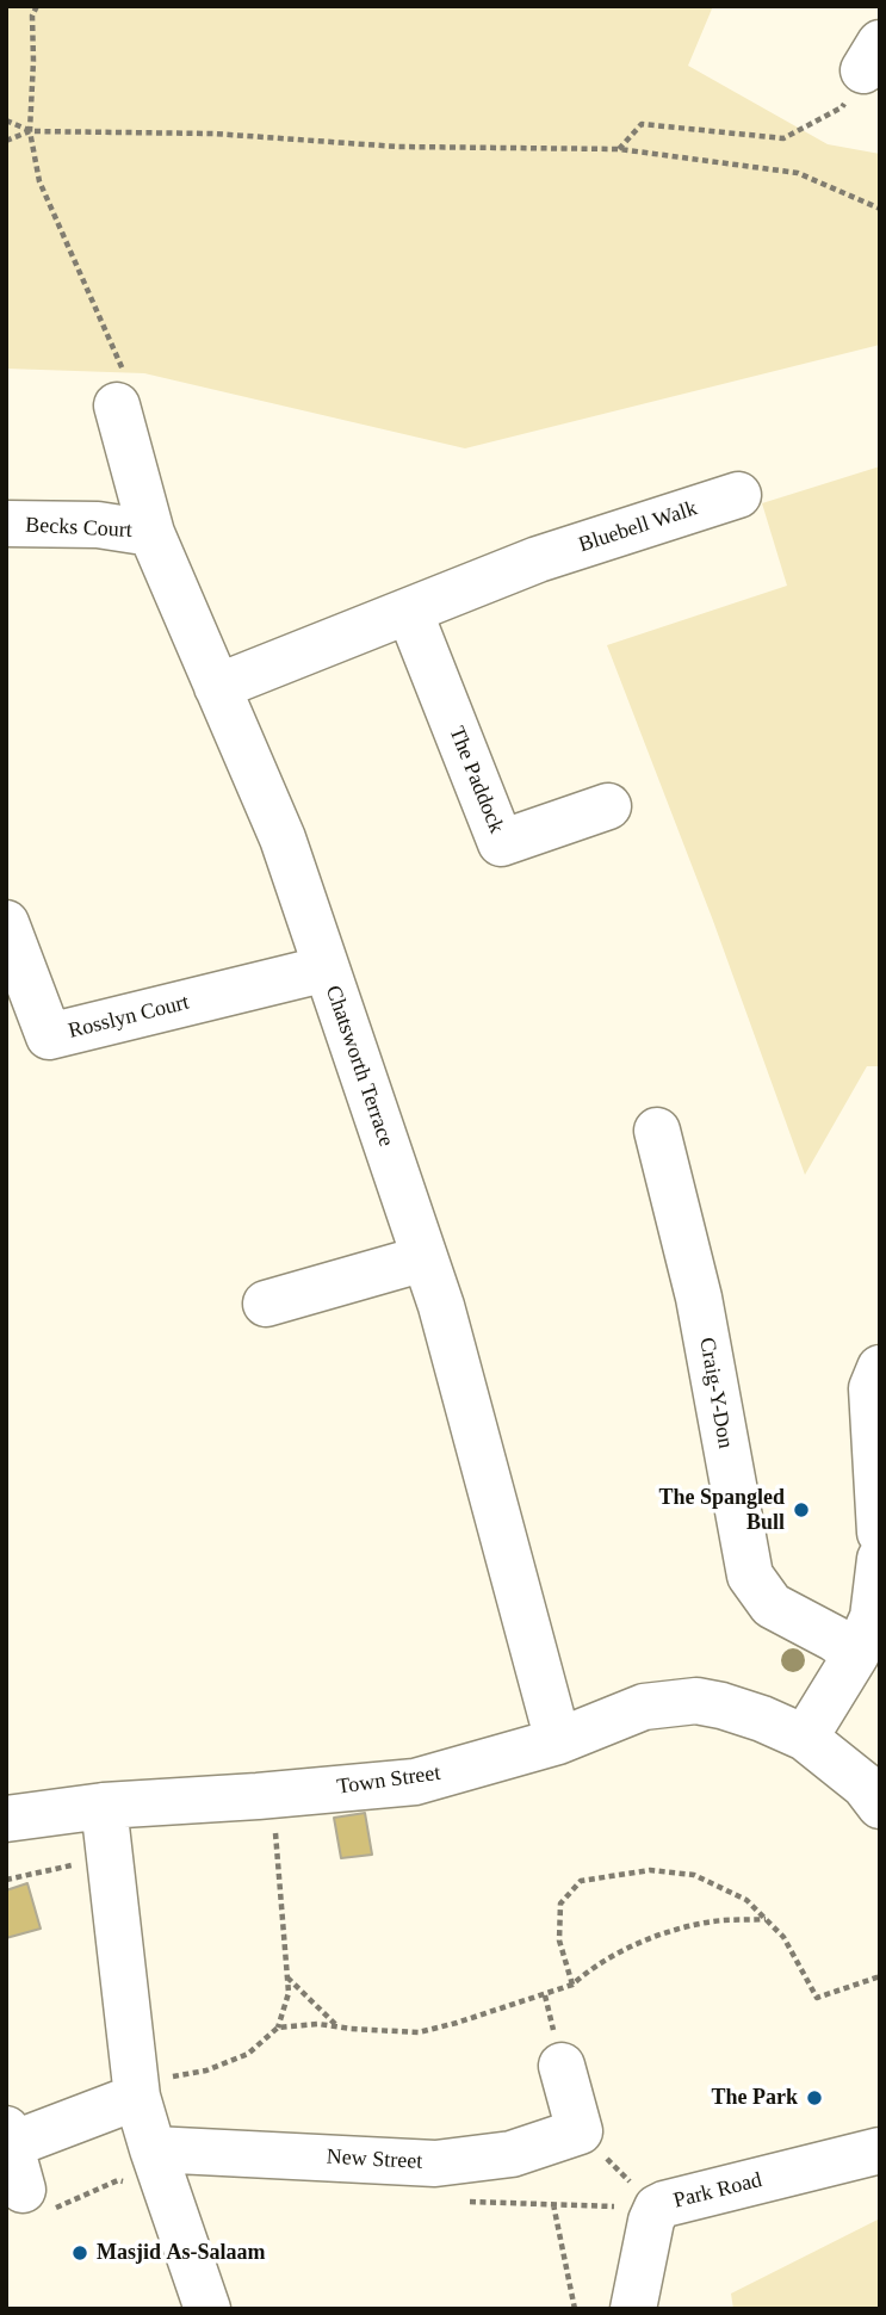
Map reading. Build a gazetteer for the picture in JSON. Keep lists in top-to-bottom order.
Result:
{
  "streets": {
    "street": [
      "Bluebell Walk",
      "Becks Court",
      "The Paddock",
      "Rosslyn Court",
      "Chatsworth Terrace",
      "Craig-Y-Don",
      "Town Street",
      "New Street",
      "Park Road"
    ]
  },
  "crossings": [
    ["Bluebell Walk", "The Paddock"],
    ["Becks Court", "Chatsworth Terrace"],
    ["Rosslyn Court", "Chatsworth Terrace"],
    ["Chatsworth Terrace", "Town Street"]
  ],
  "places": ["The Spangled Bull", "The Park", "Masjid As-Salaam"]
}
